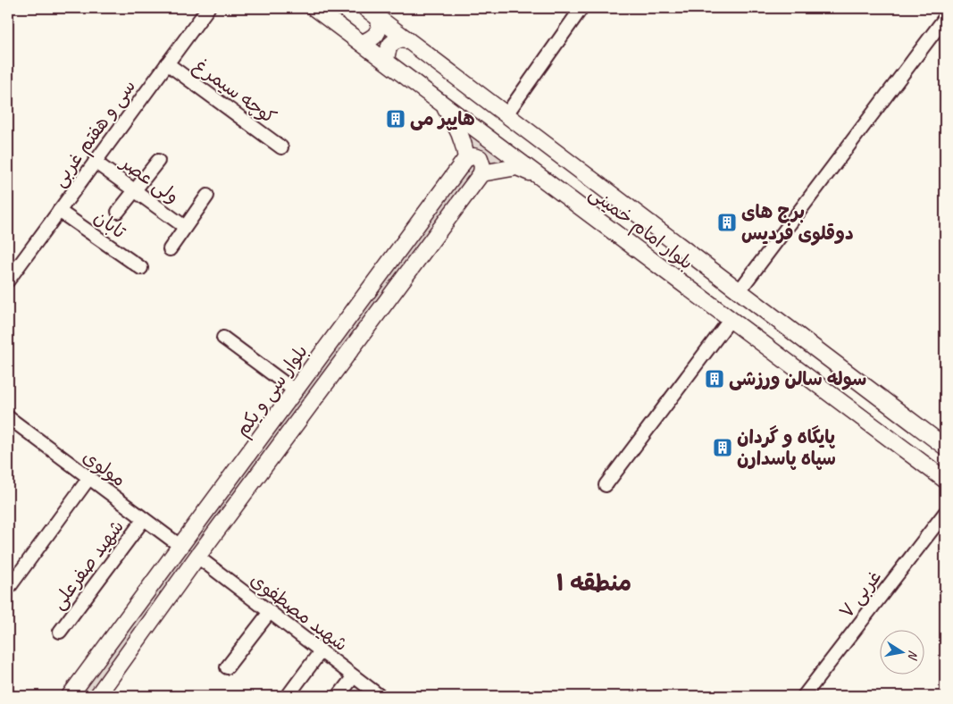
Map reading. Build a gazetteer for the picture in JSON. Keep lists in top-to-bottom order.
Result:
{
  "streets": {
    "main road": ["بلوار امام خمینی", "بلوار سی و یکم"],
    "street": [
      "کوچه سیمرغ",
      "سی و هفتم غربی",
      "ولی عصر",
      "تابان",
      "مولوی",
      "شهید صفرعلی",
      "۷ غربی",
      "شهید مصطفوی"
    ]
  },
  "crossings": [
    ["کوچه سیمرغ", "سی و هفتم غربی"],
    ["سی و هفتم غربی", "ولی عصر"],
    ["سی و هفتم غربی", "تابان"],
    ["بلوار سی و یکم", "مولوی"],
    ["بلوار سی و یکم", "شهید مصطفوی"],
    ["مولوی", "شهید صفرعلی"]
  ],
  "districts": ["منطقه ۱"],
  "places": {
    "building": [
      "هایپر می",
      "برج های دوقلوی فردیس",
      "سوله سالن ورزشی",
      "پایگاه و گردان سپاه پاسدارن"
    ]
  },
  "north": "right"
}
